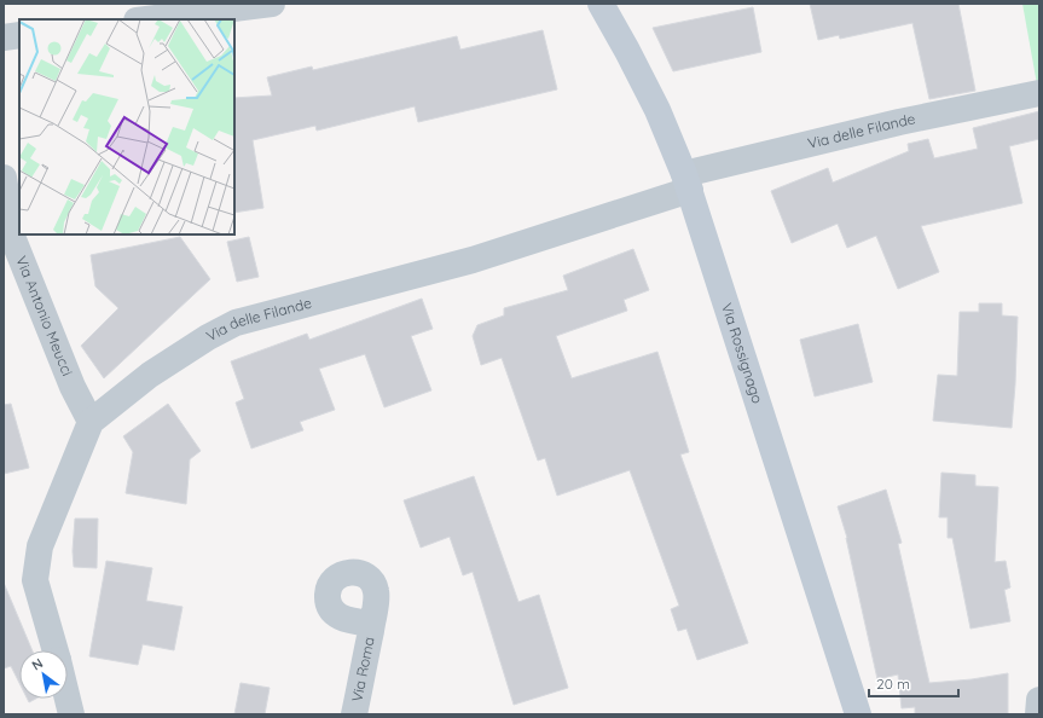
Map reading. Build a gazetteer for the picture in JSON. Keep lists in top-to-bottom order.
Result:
{
  "streets": {
    "street": [
      "Via delle Filande",
      "Via Antonio Meucci",
      "Via Rossignago",
      "Via Roma"
    ]
  },
  "crossings": [
    ["Via delle Filande", "Via Antonio Meucci"],
    ["Via delle Filande", "Via Rossignago"]
  ],
  "scale_bar": "20 m",
  "north": "top left"
}
